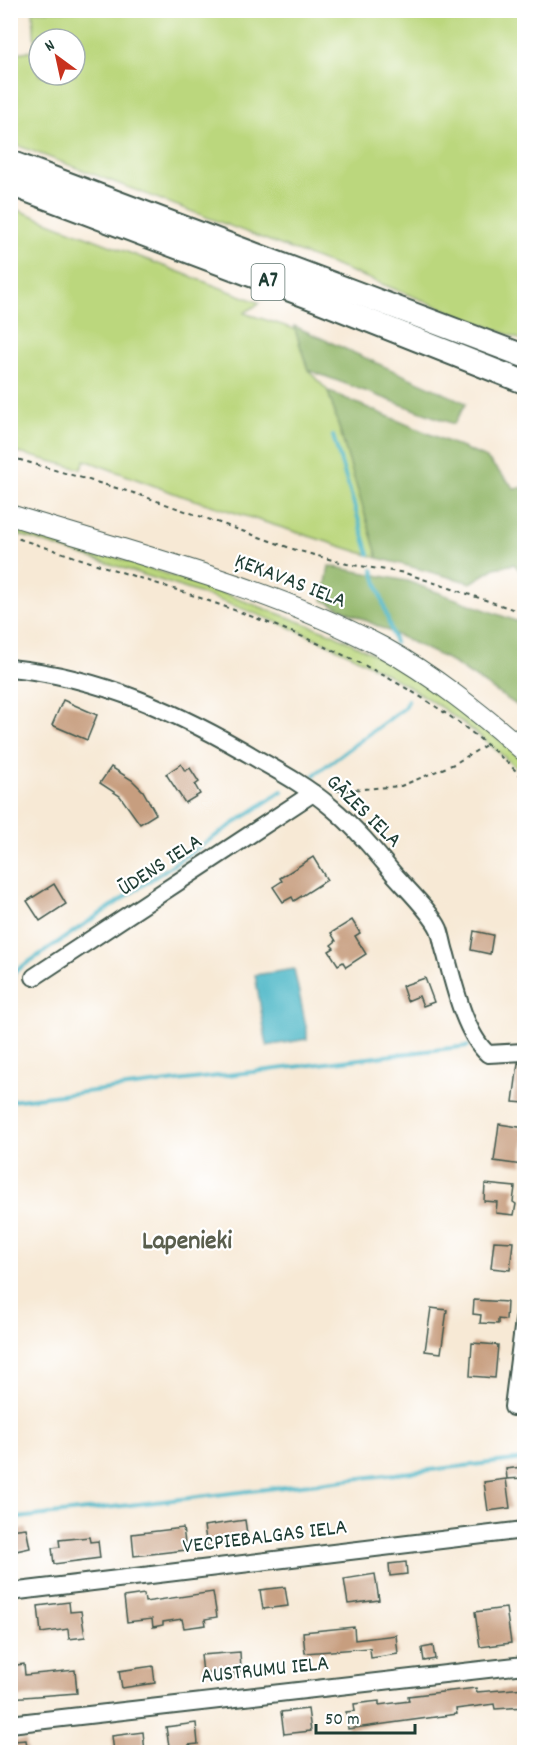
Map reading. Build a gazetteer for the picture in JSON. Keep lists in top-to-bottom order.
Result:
{
  "streets": {
    "highway": ["A7"],
    "main road": ["ĶEKAVAS IELA"],
    "street": [
      "GĀZES IELA",
      "ŪDENS IELA",
      "VECPIEBALGAS IELA",
      "AUSTRUMU IELA"
    ]
  },
  "crossings": [
    ["GĀZES IELA", "ŪDENS IELA"]
  ],
  "districts": ["Lapenieki"],
  "scale_bar": "50 m",
  "north": "top left"
}
